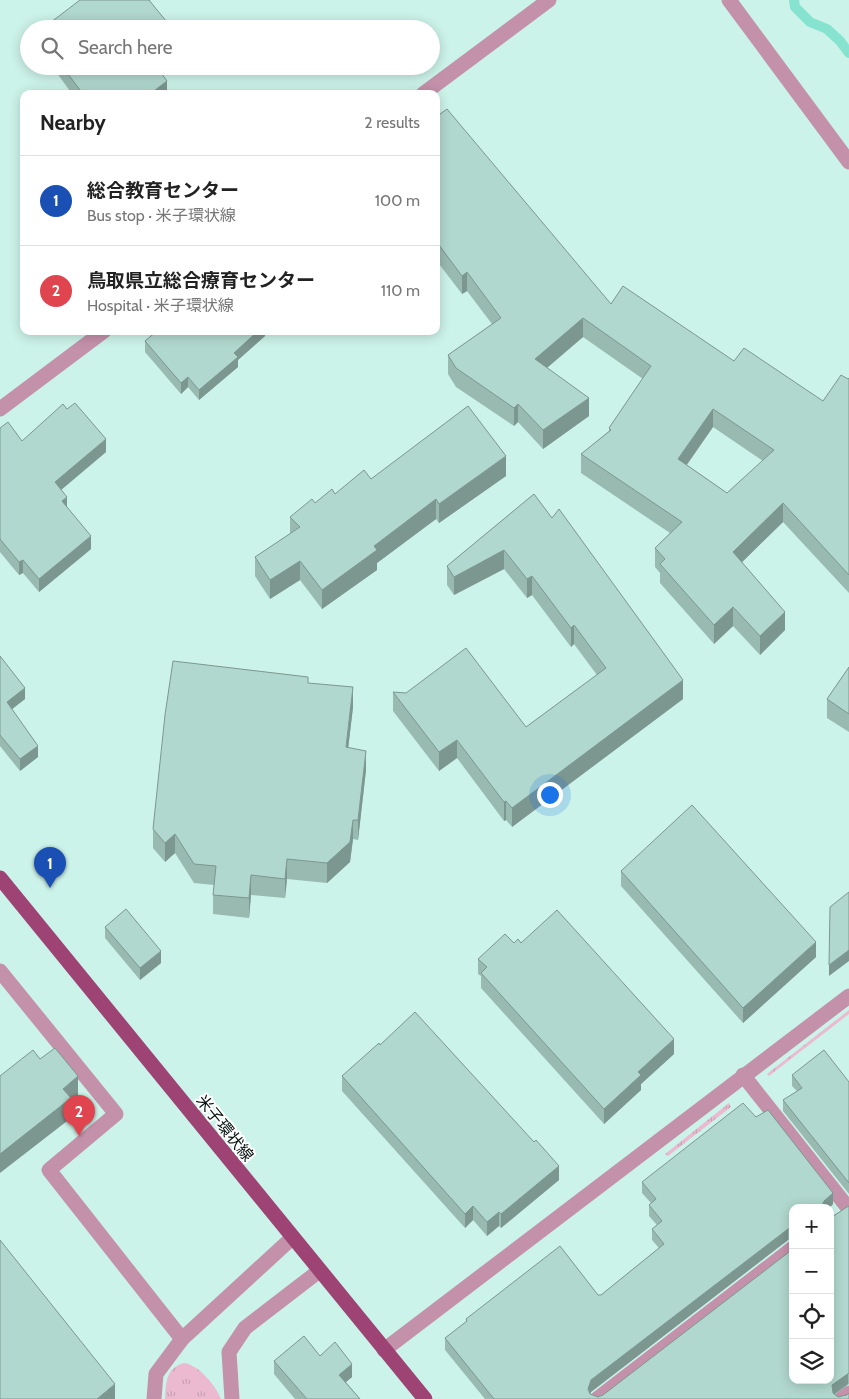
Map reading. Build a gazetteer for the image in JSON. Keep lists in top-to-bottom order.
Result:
{
  "streets": {
    "main road": ["米子環状線"]
  },
  "page": {
    "search": "Search here",
    "heading": ["Nearby", "2 results"],
    "list": [
      {
        "mark": "1",
        "name": "総合教育センター",
        "note": "Bus stop · 米子環状線",
        "value": "100 m"
      },
      {
        "mark": "2",
        "name": "鳥取県立総合療育センター",
        "note": "Hospital · 米子環状線",
        "value": "110 m"
      }
    ],
    "pins": ["1", "2"],
    "map_buttons": ["+", "−"]
  }
}
